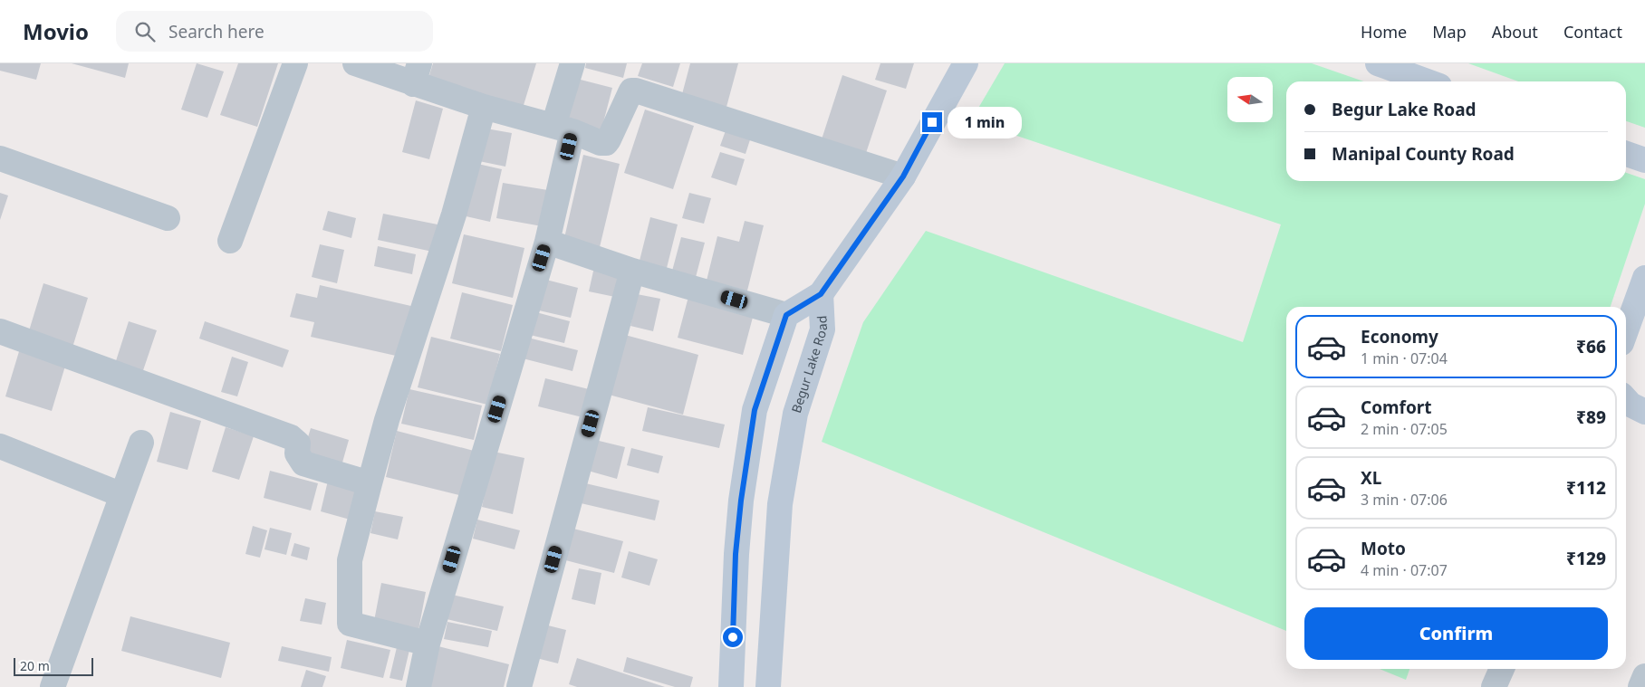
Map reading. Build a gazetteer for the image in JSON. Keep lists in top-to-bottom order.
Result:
{
  "streets": {
    "main road": ["Begur Lake Road"]
  },
  "scale_bar": "20 m",
  "north": "left",
  "page": {
    "header": "Movio",
    "search": "Search here",
    "nav": [
      "Home",
      "Map",
      "About",
      "Contact"
    ],
    "banner": ["Begur Lake Road", "Manipal County Road"],
    "bubble": "1 min",
    "list": [
      {
        "name": "Economy",
        "note": "1 min · 07:04",
        "value": "₹66"
      },
      {
        "name": "Comfort",
        "note": "2 min · 07:05",
        "value": "₹89"
      },
      {
        "name": "XL",
        "note": "3 min · 07:06",
        "value": "₹112"
      },
      {
        "name": "Moto",
        "note": "4 min · 07:07",
        "value": "₹129"
      }
    ],
    "buttons": "Confirm",
    "scale": "20 m"
  }
}
